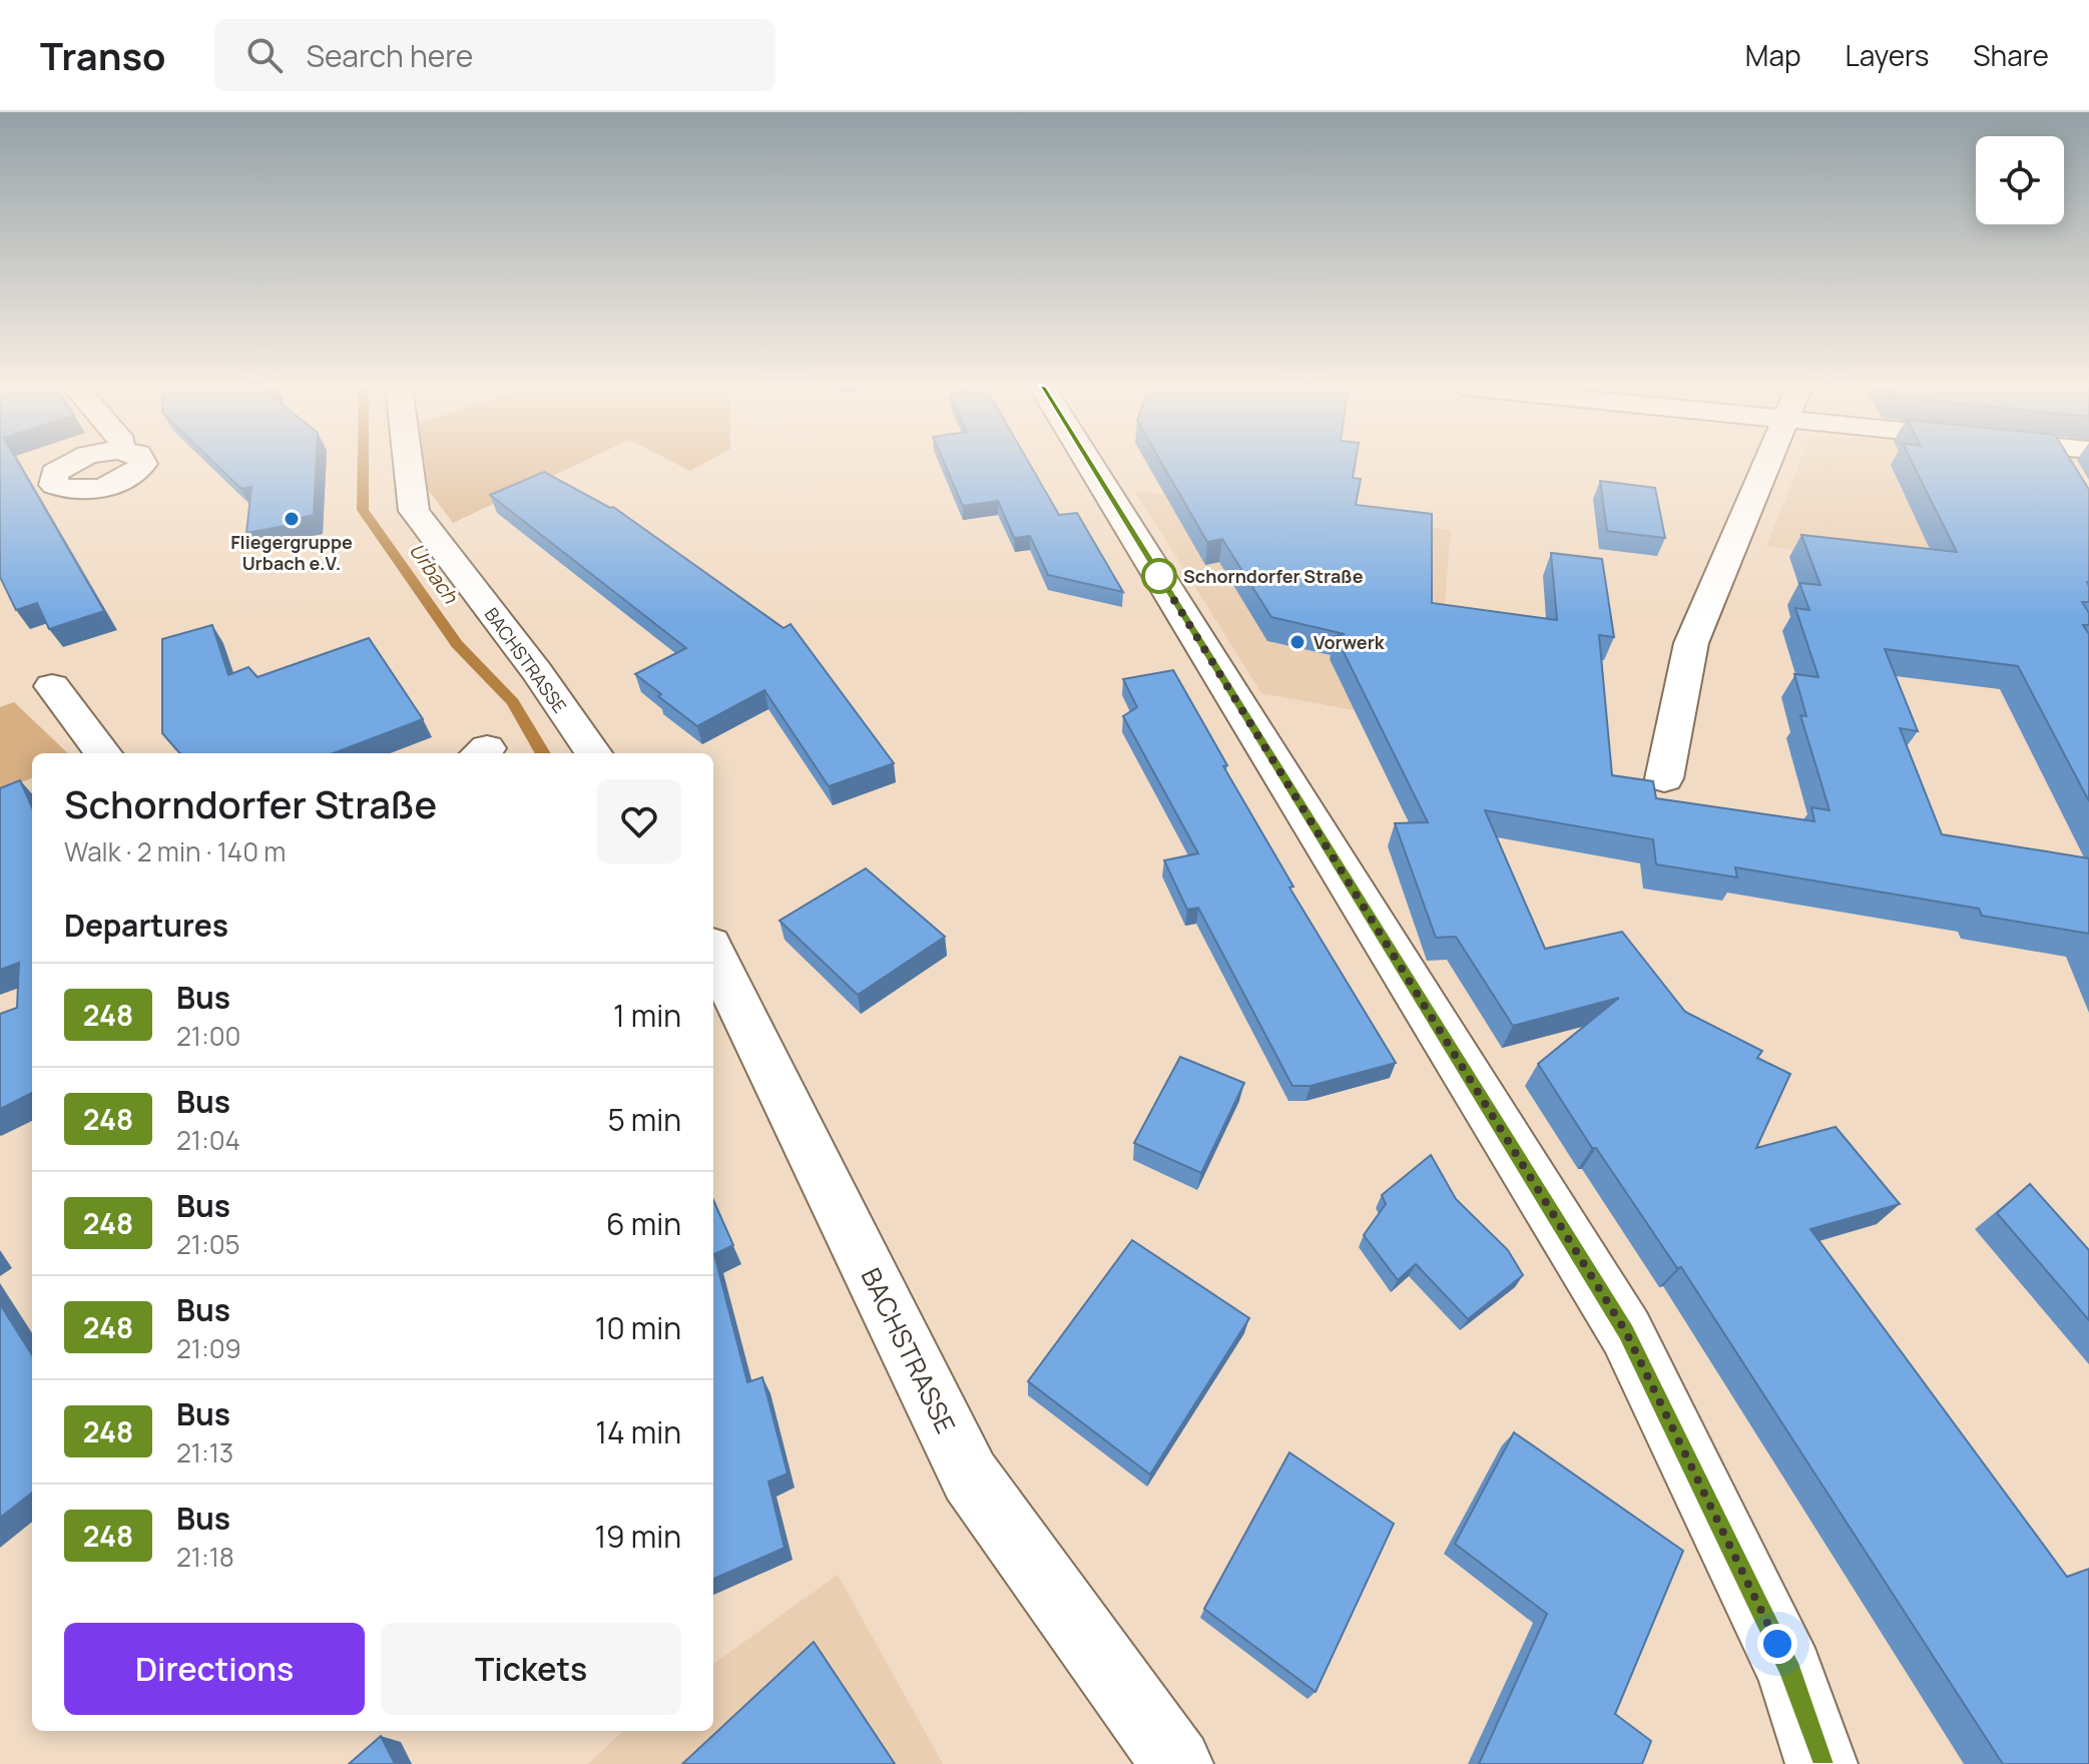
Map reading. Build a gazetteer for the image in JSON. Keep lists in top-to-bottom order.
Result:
{
  "streets": {
    "street": ["BACHSTRASSE"]
  },
  "water": ["Urbach"],
  "places": ["Fliegergruppe Urbach e.V.", "Schorndorfer Straße", "Vorwerk"],
  "lines": ["bus line 248"],
  "page": {
    "header": "Transo",
    "search": "Search here",
    "nav": ["Map", "Layers", "Share"],
    "heading": [
      ["Schorndorfer Straße", "Walk · 2 min · 140 m"],
      "Departures"
    ],
    "list": [
      {
        "mark": "248",
        "name": "Bus",
        "note": "21:00",
        "value": "1 min"
      },
      {
        "mark": "248",
        "name": "Bus",
        "note": "21:04",
        "value": "5 min"
      },
      {
        "mark": "248",
        "name": "Bus",
        "note": "21:05",
        "value": "6 min"
      },
      {
        "mark": "248",
        "name": "Bus",
        "note": "21:09",
        "value": "10 min"
      },
      {
        "mark": "248",
        "name": "Bus",
        "note": "21:13",
        "value": "14 min"
      },
      {
        "mark": "248",
        "name": "Bus",
        "note": "21:18",
        "value": "19 min"
      }
    ],
    "buttons": ["Directions", "Tickets"]
  }
}
